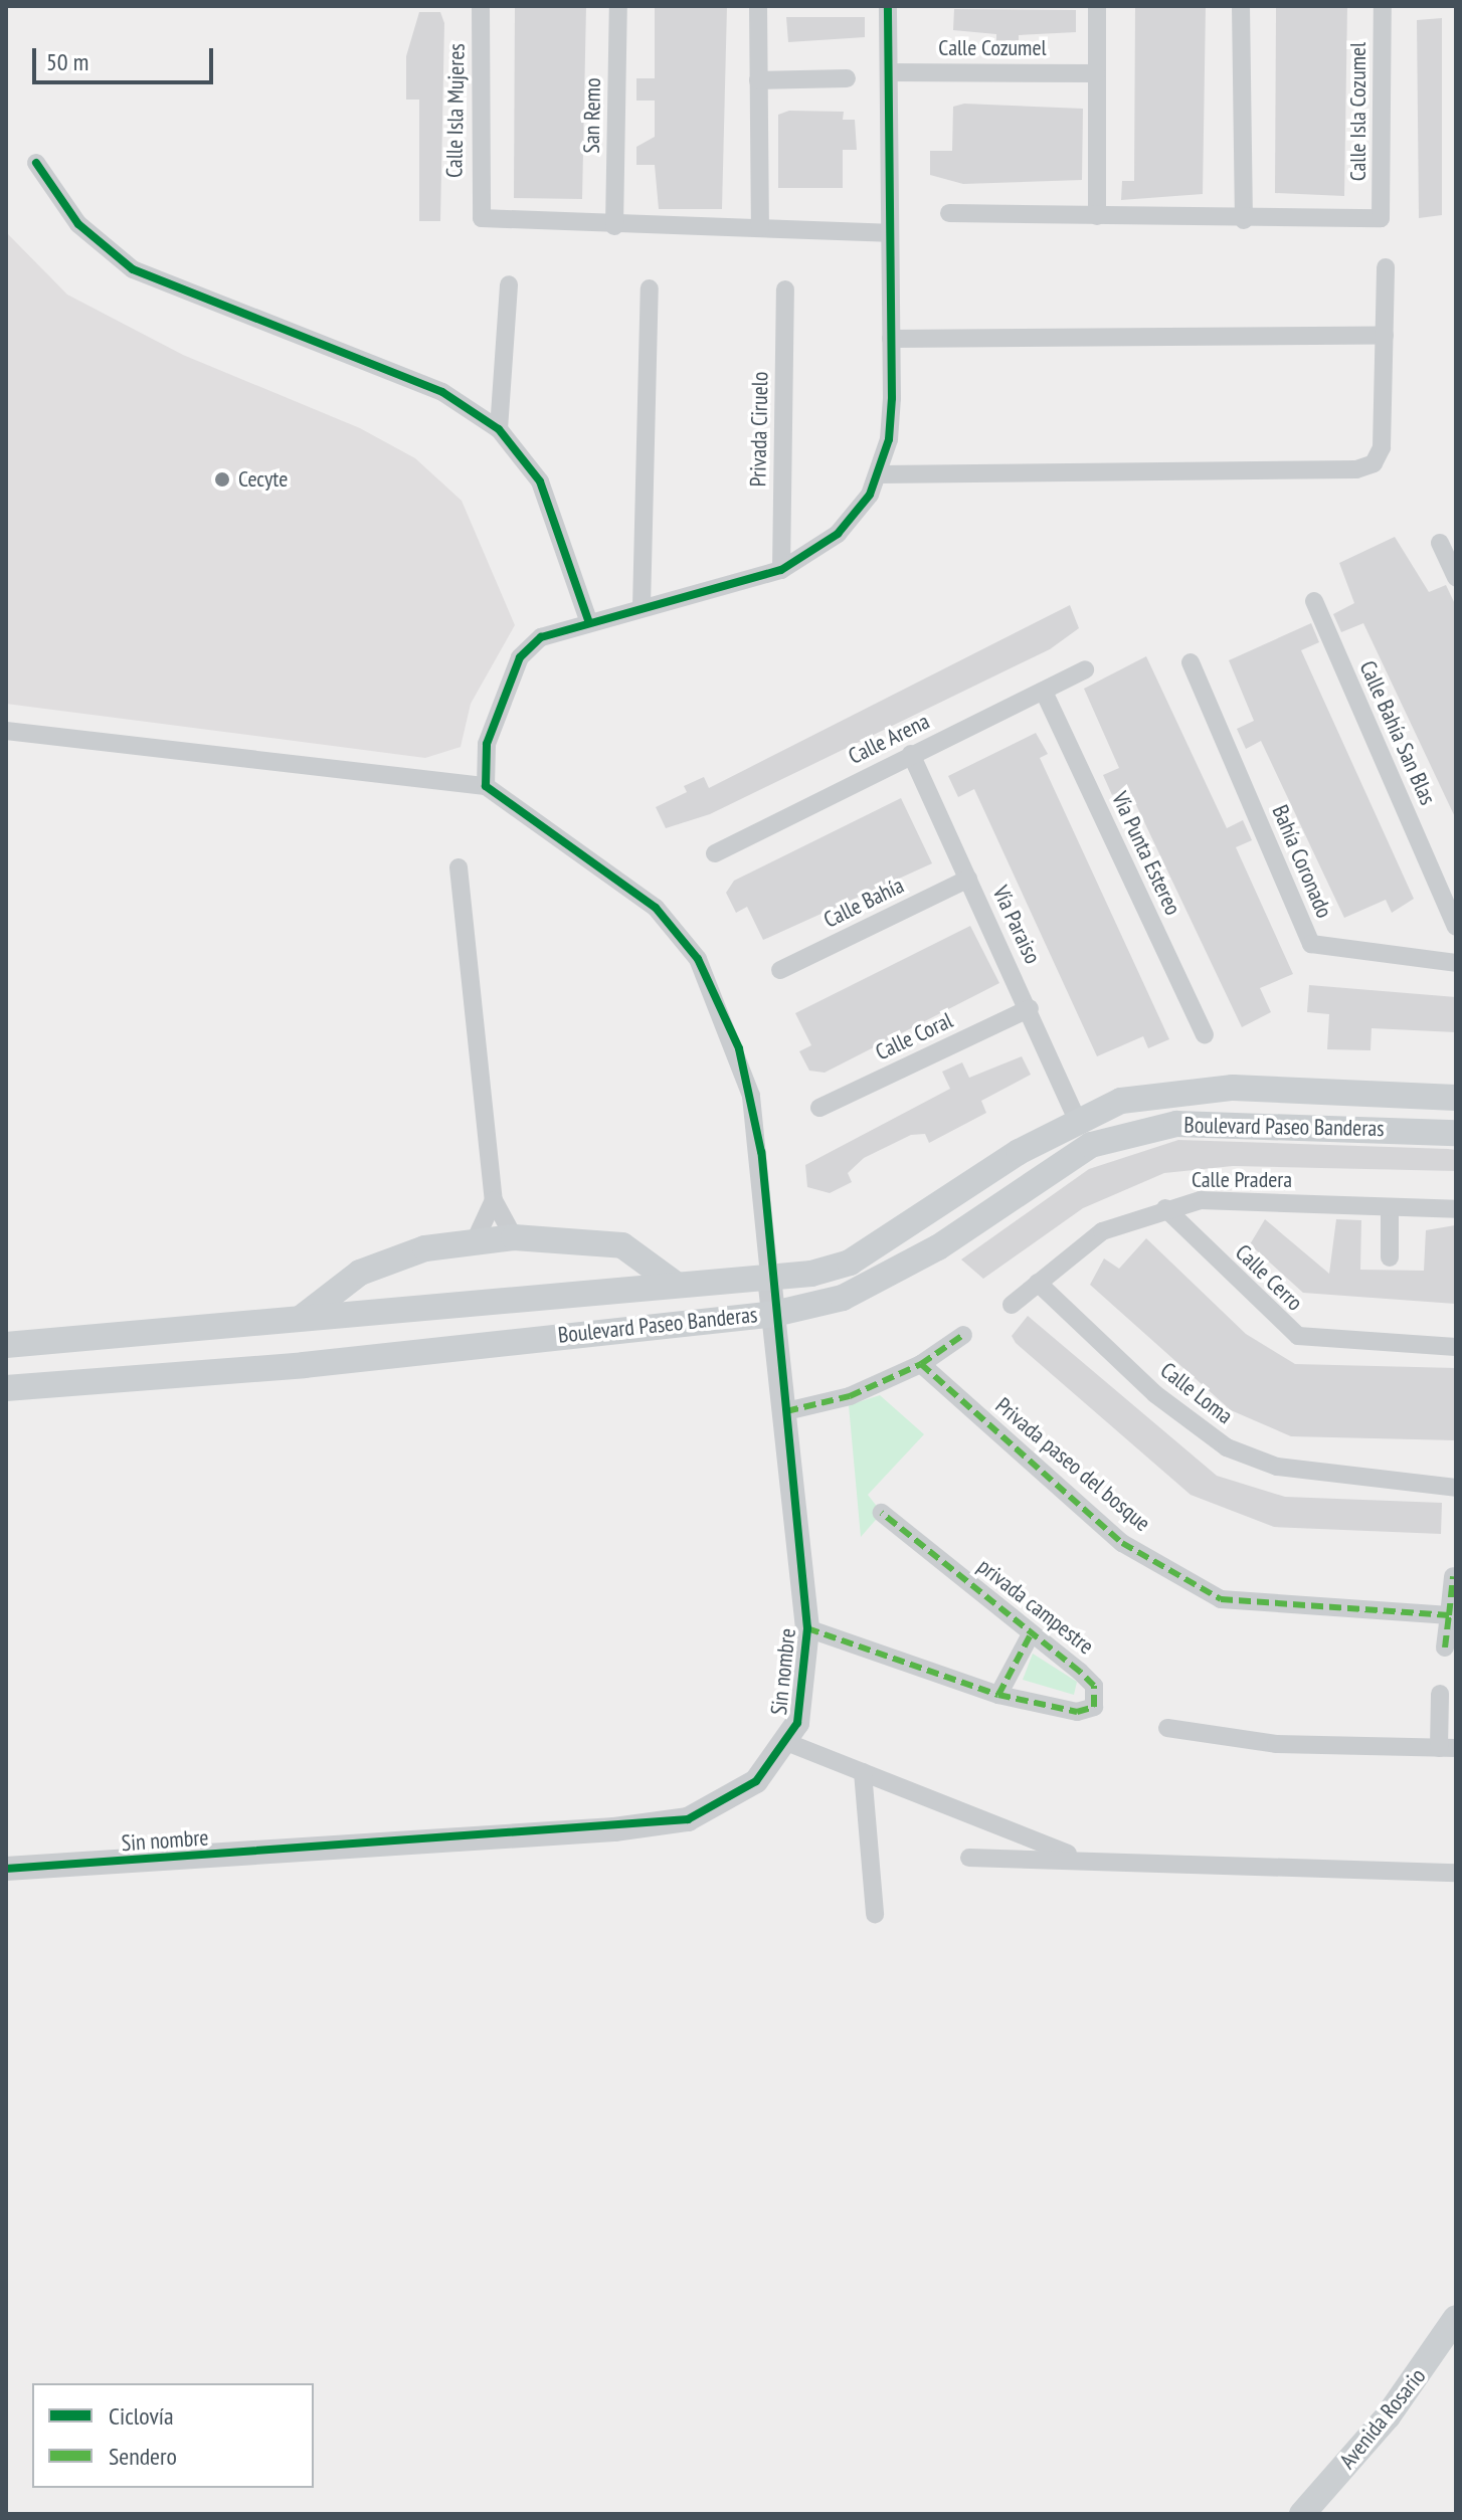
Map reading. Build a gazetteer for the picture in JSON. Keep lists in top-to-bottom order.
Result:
{
  "streets": {
    "main road": ["Boulevard Paseo Banderas", "Avenida Rosario"],
    "street": [
      "Calle Cozumel",
      "Calle Isla Mujeres",
      "Calle Isla Cozumel",
      "San Remo",
      "Privada Ciruelo",
      "Calle Bahía San Blas",
      "Calle Arena",
      "Vía Punta Estereo",
      "Bahía Coronado",
      "Calle Bahía",
      "Vía Paraiso",
      "Calle Coral",
      "Calle Pradera",
      "Calle Cerro",
      "Calle Loma",
      "Privada paseo del bosque",
      "privada campestre",
      "Sin nombre"
    ]
  },
  "crossings": [
    ["Calle Isla Mujeres", "San Remo"],
    ["Calle Arena", "Vía Punta Estereo"],
    ["Calle Arena", "Vía Paraiso"],
    ["Calle Bahía", "Vía Paraiso"],
    ["Vía Paraiso", "Calle Coral"],
    ["Vía Paraiso", "Boulevard Paseo Banderas"],
    ["Boulevard Paseo Banderas", "Sin nombre"],
    ["Calle Pradera", "Calle Cerro"],
    ["Calle Pradera", "Calle Loma"],
    ["privada campestre", "Sin nombre"]
  ],
  "places": ["Cecyte"],
  "legend": ["Ciclovía", "Sendero"],
  "scale_bar": "50 m"
}
